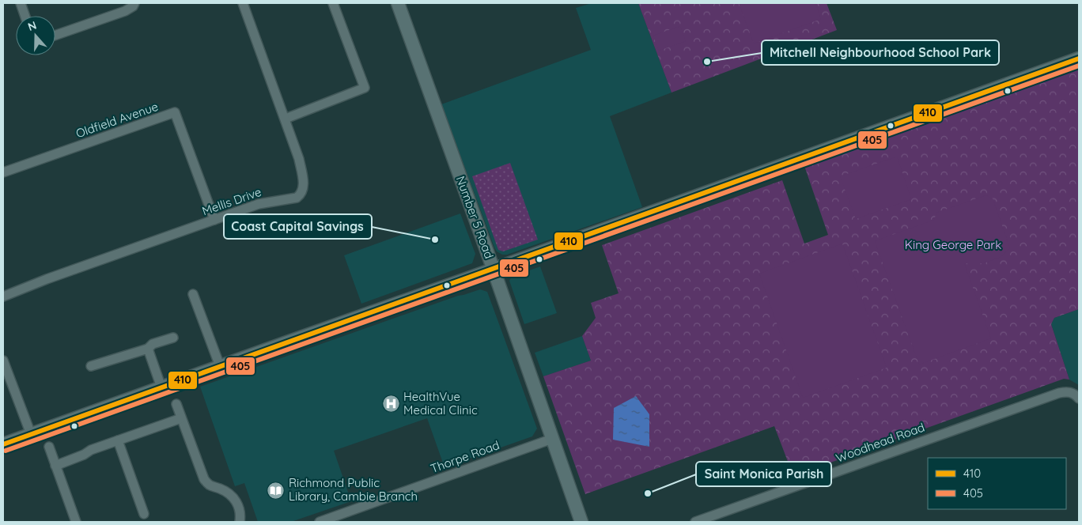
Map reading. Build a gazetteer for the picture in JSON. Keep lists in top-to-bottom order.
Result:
{
  "streets": {
    "main road": ["Number 5 Road"],
    "street": [
      "Oldfield Avenue",
      "Mellis Drive",
      "Woodhead Road",
      "Thorpe Road"
    ]
  },
  "crossings": [
    ["Oldfield Avenue", "Mellis Drive"],
    ["Number 5 Road", "Thorpe Road"]
  ],
  "parks": ["King George Park"],
  "places": {
    "other": ["Mitchell Neighbourhood School Park", "Coast Capital Savings", "Saint Monica Parish"],
    "hospital": ["HealthVue Medical Clinic"],
    "library": ["Richmond Public Library, Cambie Branch"]
  },
  "lines": ["transit line 410", "transit line 405"],
  "legend": ["410", "405"],
  "north": "top"
}
